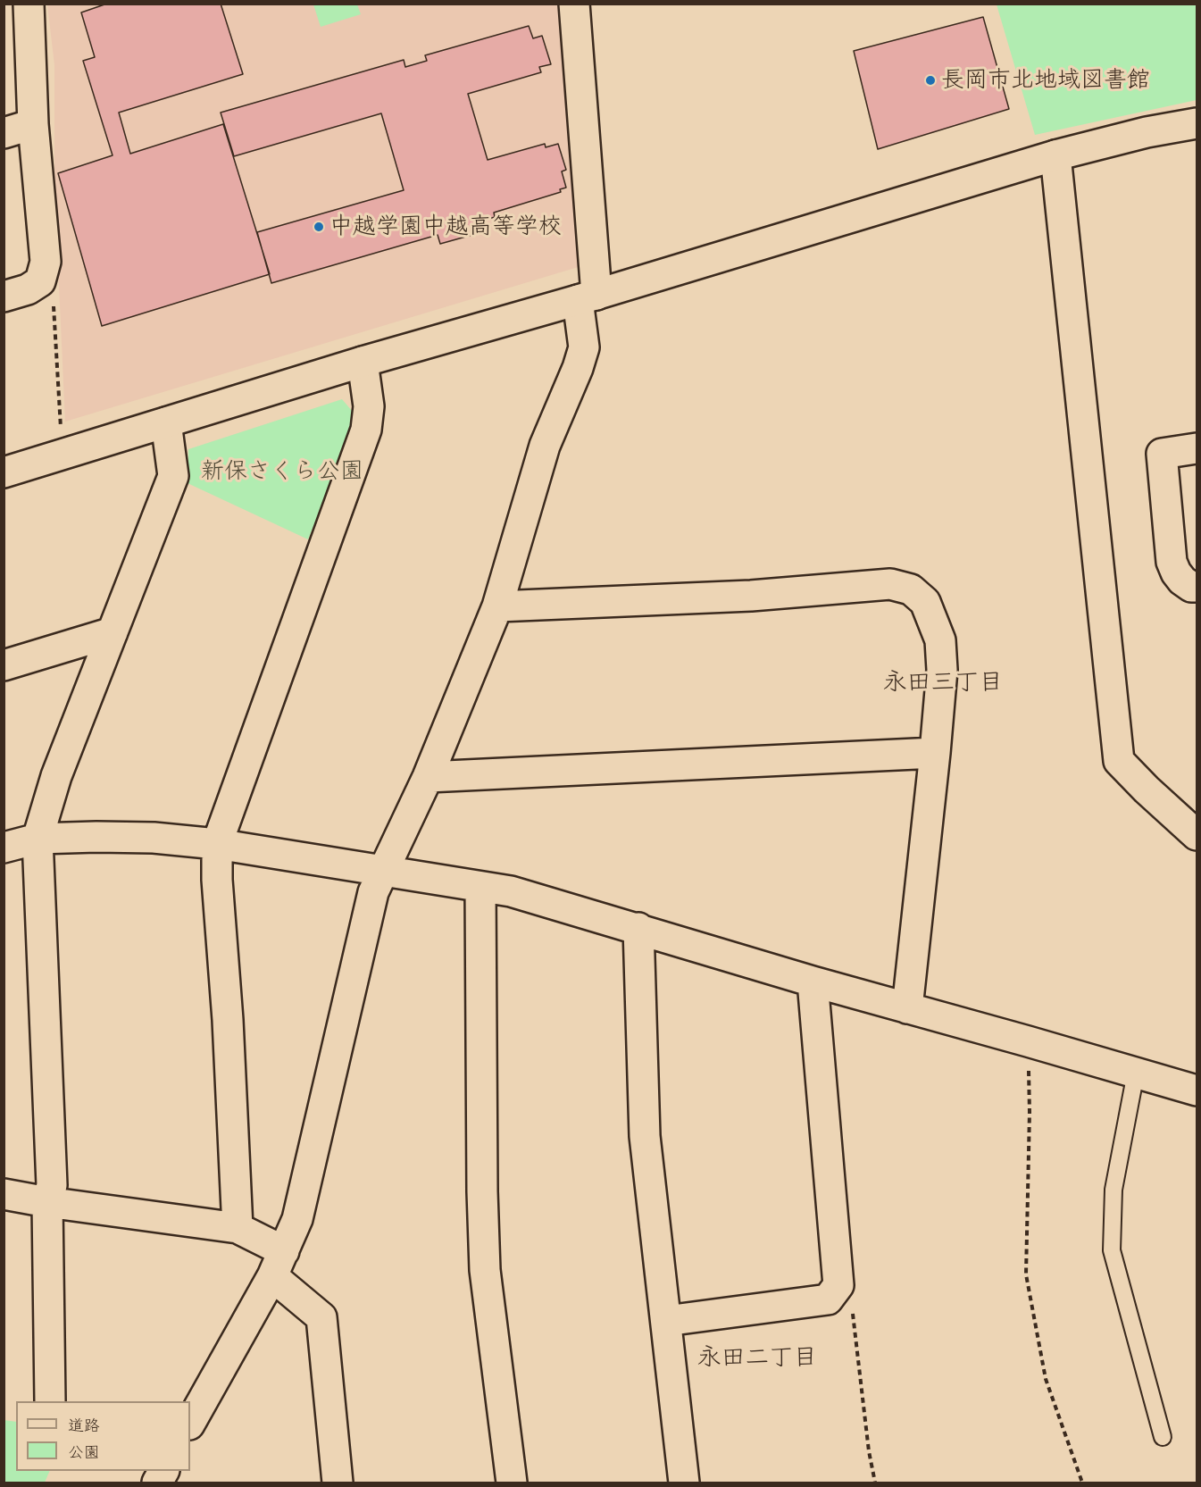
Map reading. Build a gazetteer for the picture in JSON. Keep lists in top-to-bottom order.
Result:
{
  "districts": ["永田三丁目", "永田二丁目"],
  "parks": ["新保さくら公園"],
  "places": ["長岡市北地域図書館", "中越学園中越高等学校"],
  "legend": ["道路", "公園"]
}
